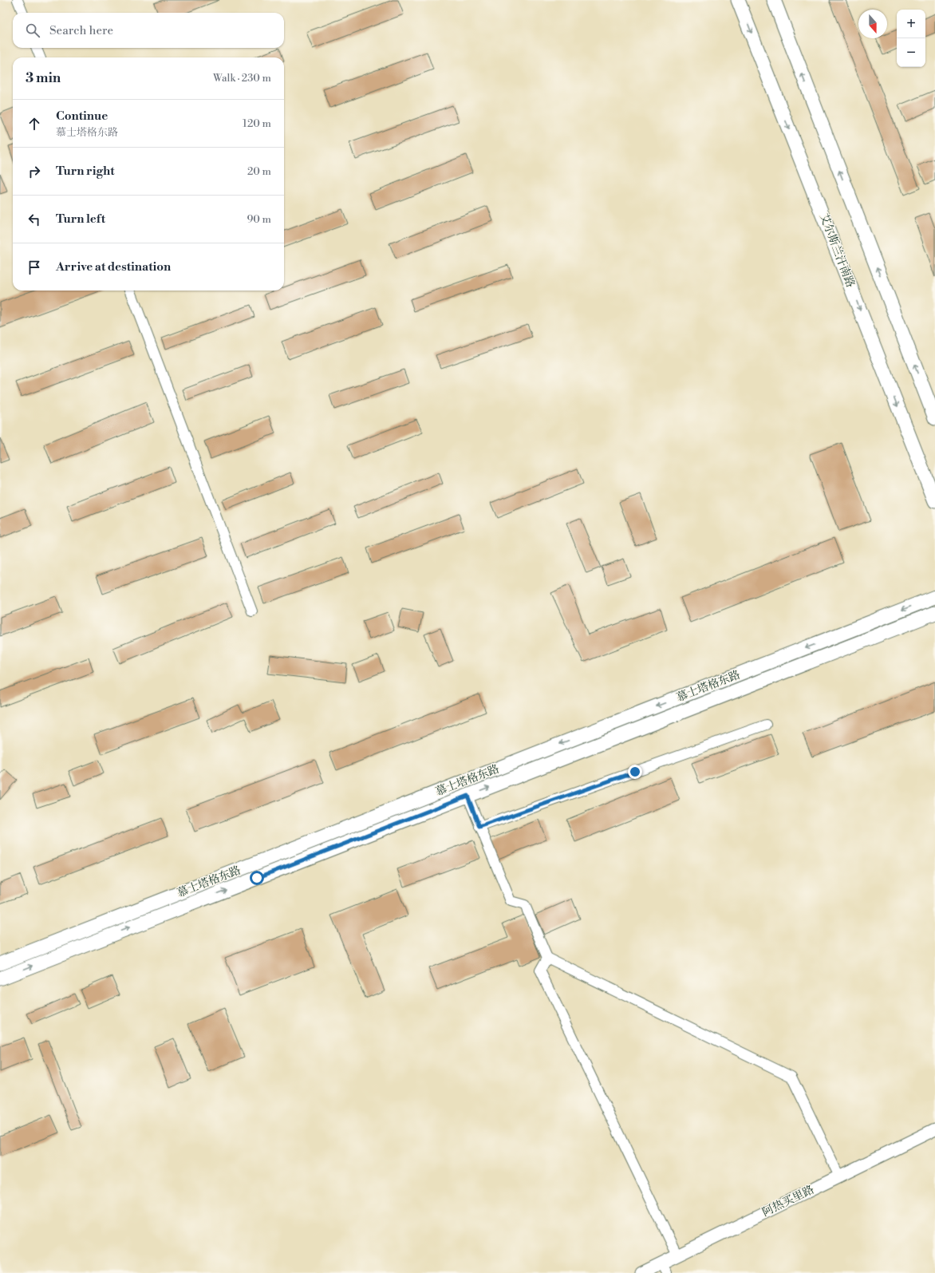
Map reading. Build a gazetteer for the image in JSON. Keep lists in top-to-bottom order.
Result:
{
  "streets": {
    "main road": ["艾尔斯兰汗南路", "慕士塔格东路"],
    "street": ["阿热买里路"]
  },
  "north": "bottom",
  "page": {
    "map_buttons": ["+", "−"],
    "search": "Search here",
    "heading": ["3 min", "Walk · 230 m"],
    "list": [
      ["Continue", "慕士塔格东路", "120 m"],
      ["Turn right", "20 m"],
      ["Turn left", "90 m"],
      "Arrive at destination"
    ]
  }
}
